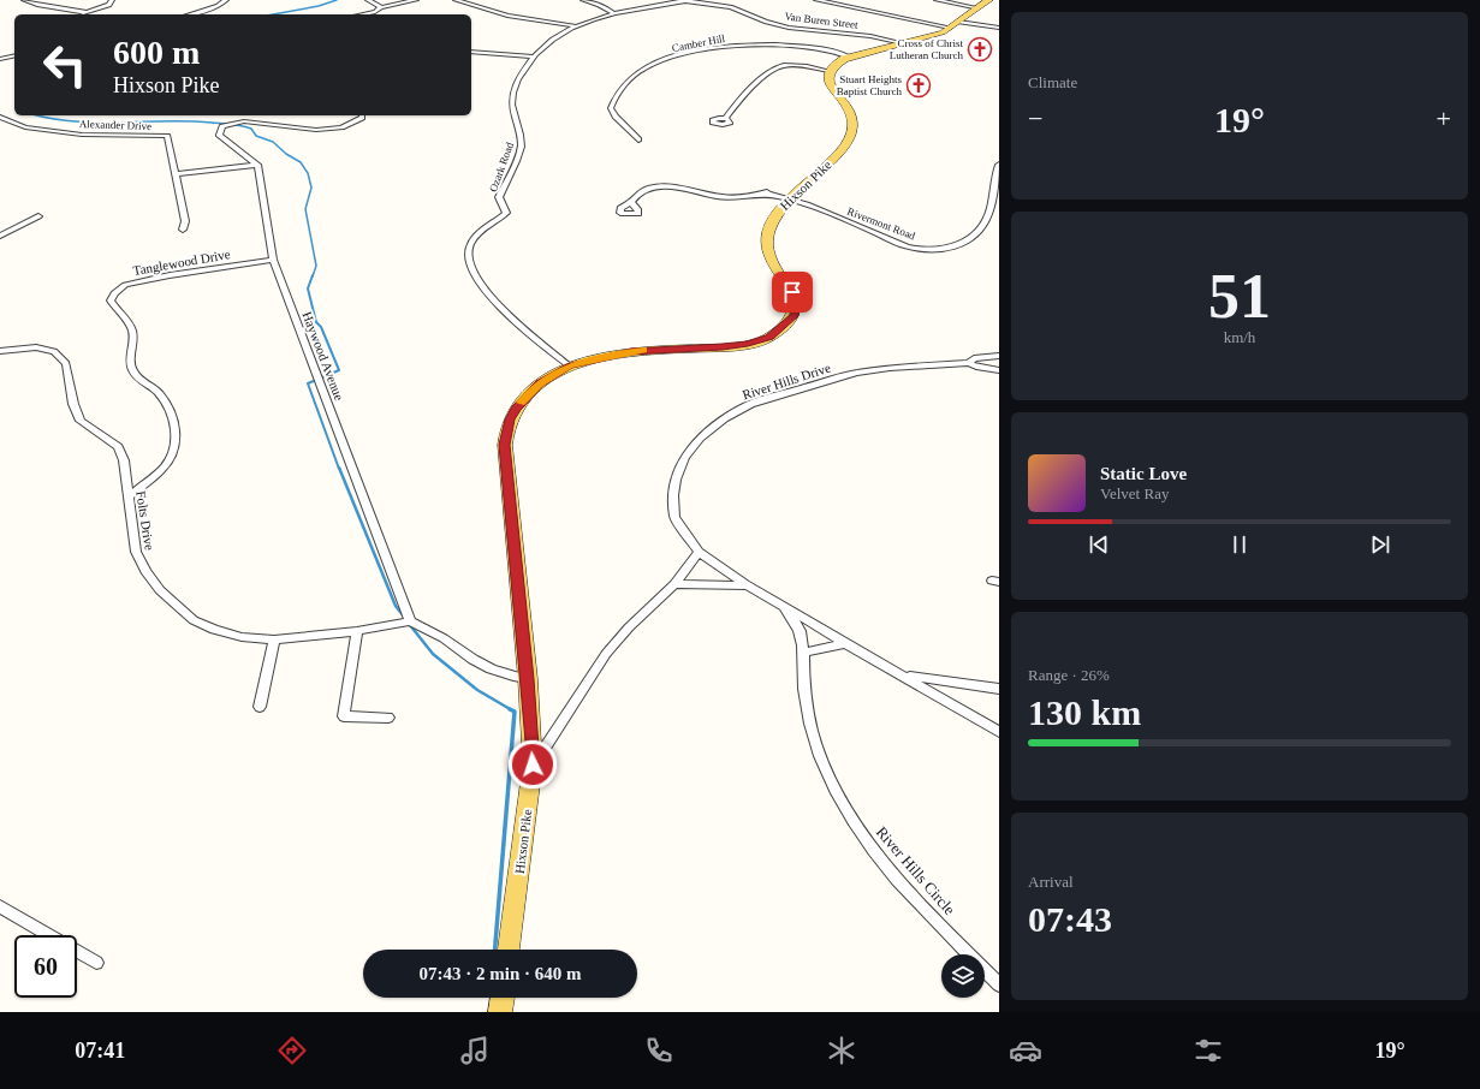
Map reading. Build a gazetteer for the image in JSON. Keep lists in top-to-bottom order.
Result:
{
  "streets": {
    "main road": ["Hixson Pike"],
    "street": [
      "Van Buren Street",
      "Camber Hill",
      "Alexander Drive",
      "Ozark Road",
      "Rivermont Road",
      "Tanglewood Drive",
      "Haywood Avenue",
      "River Hills Drive",
      "Folts Drive",
      "River Hills Circle"
    ]
  },
  "crossings": [
    ["Van Buren Street", "Ozark Road"],
    ["Ozark Road", "Hixson Pike"],
    ["Hixson Pike", "Rivermont Road"],
    ["Tanglewood Drive", "Haywood Avenue"],
    ["Tanglewood Drive", "Folts Drive"],
    ["Haywood Avenue", "Folts Drive"],
    ["River Hills Drive", "River Hills Circle"]
  ],
  "places": {
    "church": ["Cross of Christ Lutheran Church", "Stuart Heights Baptist Church"]
  },
  "page": {
    "tile": [
      "Climate",
      ["51", "km/h"],
      ["Range · 26%", "130 km"],
      ["Arrival", "07:43"]
    ],
    "turn": ["600 m", "Hixson Pike"],
    "heat": ["−", "19°", "+"],
    "song": ["Static Love", "Velvet Ray"],
    "limit": "60",
    "trip": "07:43 · 2 min · 640 m",
    "tabs": ["07:41", "19°"]
  }
}
